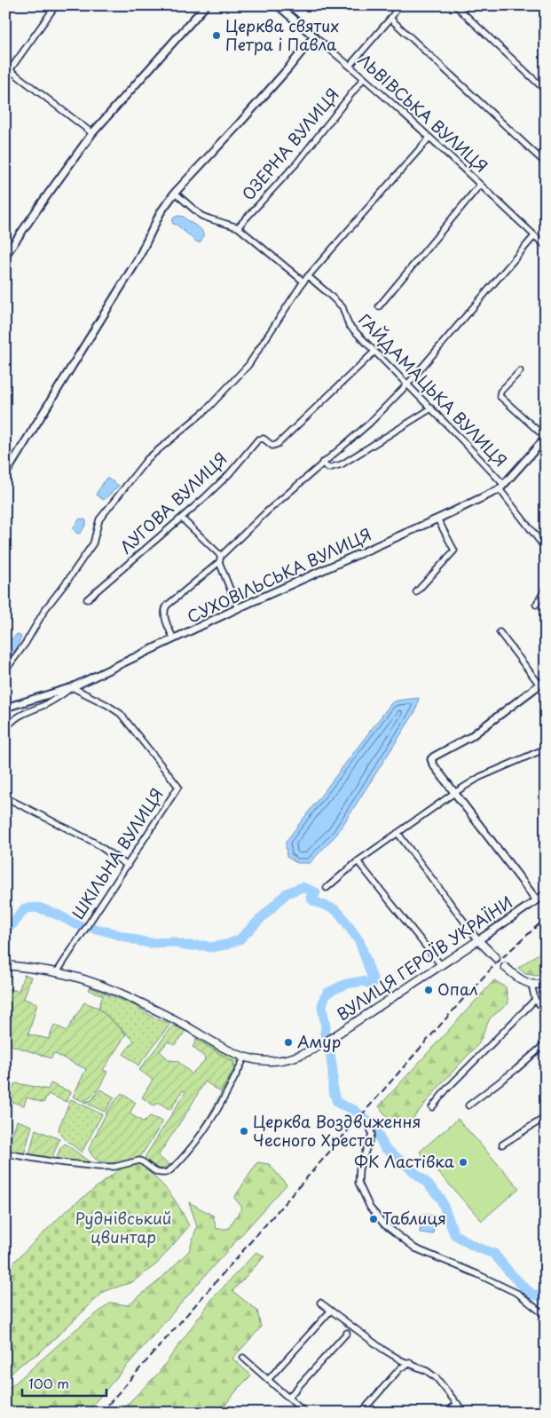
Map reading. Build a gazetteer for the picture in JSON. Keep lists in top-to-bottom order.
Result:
{
  "streets": {
    "main road": ["ВУЛИЦЯ ГЕРОЇВ УКРАЇНИ"],
    "street": [
      "ЛЬВІВСЬКА ВУЛИЦЯ",
      "ОЗЕРНА ВУЛИЦЯ",
      "ГАЙДАМАЦЬКА ВУЛИЦЯ",
      "ЛУГОВА ВУЛИЦЯ",
      "СУХОВІЛЬСЬКА ВУЛИЦЯ",
      "ШКІЛЬНА ВУЛИЦЯ"
    ]
  },
  "crossings": [
    ["ЛЬВІВСЬКА ВУЛИЦЯ", "ОЗЕРНА ВУЛИЦЯ"],
    ["ГАЙДАМАЦЬКА ВУЛИЦЯ", "ЛУГОВА ВУЛИЦЯ"],
    ["ГАЙДАМАЦЬКА ВУЛИЦЯ", "СУХОВІЛЬСЬКА ВУЛИЦЯ"],
    ["СУХОВІЛЬСЬКА ВУЛИЦЯ", "ШКІЛЬНА ВУЛИЦЯ"],
    ["ШКІЛЬНА ВУЛИЦЯ", "ВУЛИЦЯ ГЕРОЇВ УКРАЇНИ"]
  ],
  "parks": ["Руднівський цвинтар"],
  "places": [
    "Церква святих Петра і Павла",
    "Опал",
    "Амур",
    "Церква Воздвиження Чесного Хреста",
    "ФК Ластівка",
    "Таблиця"
  ],
  "scale_bar": "100 m"
}
